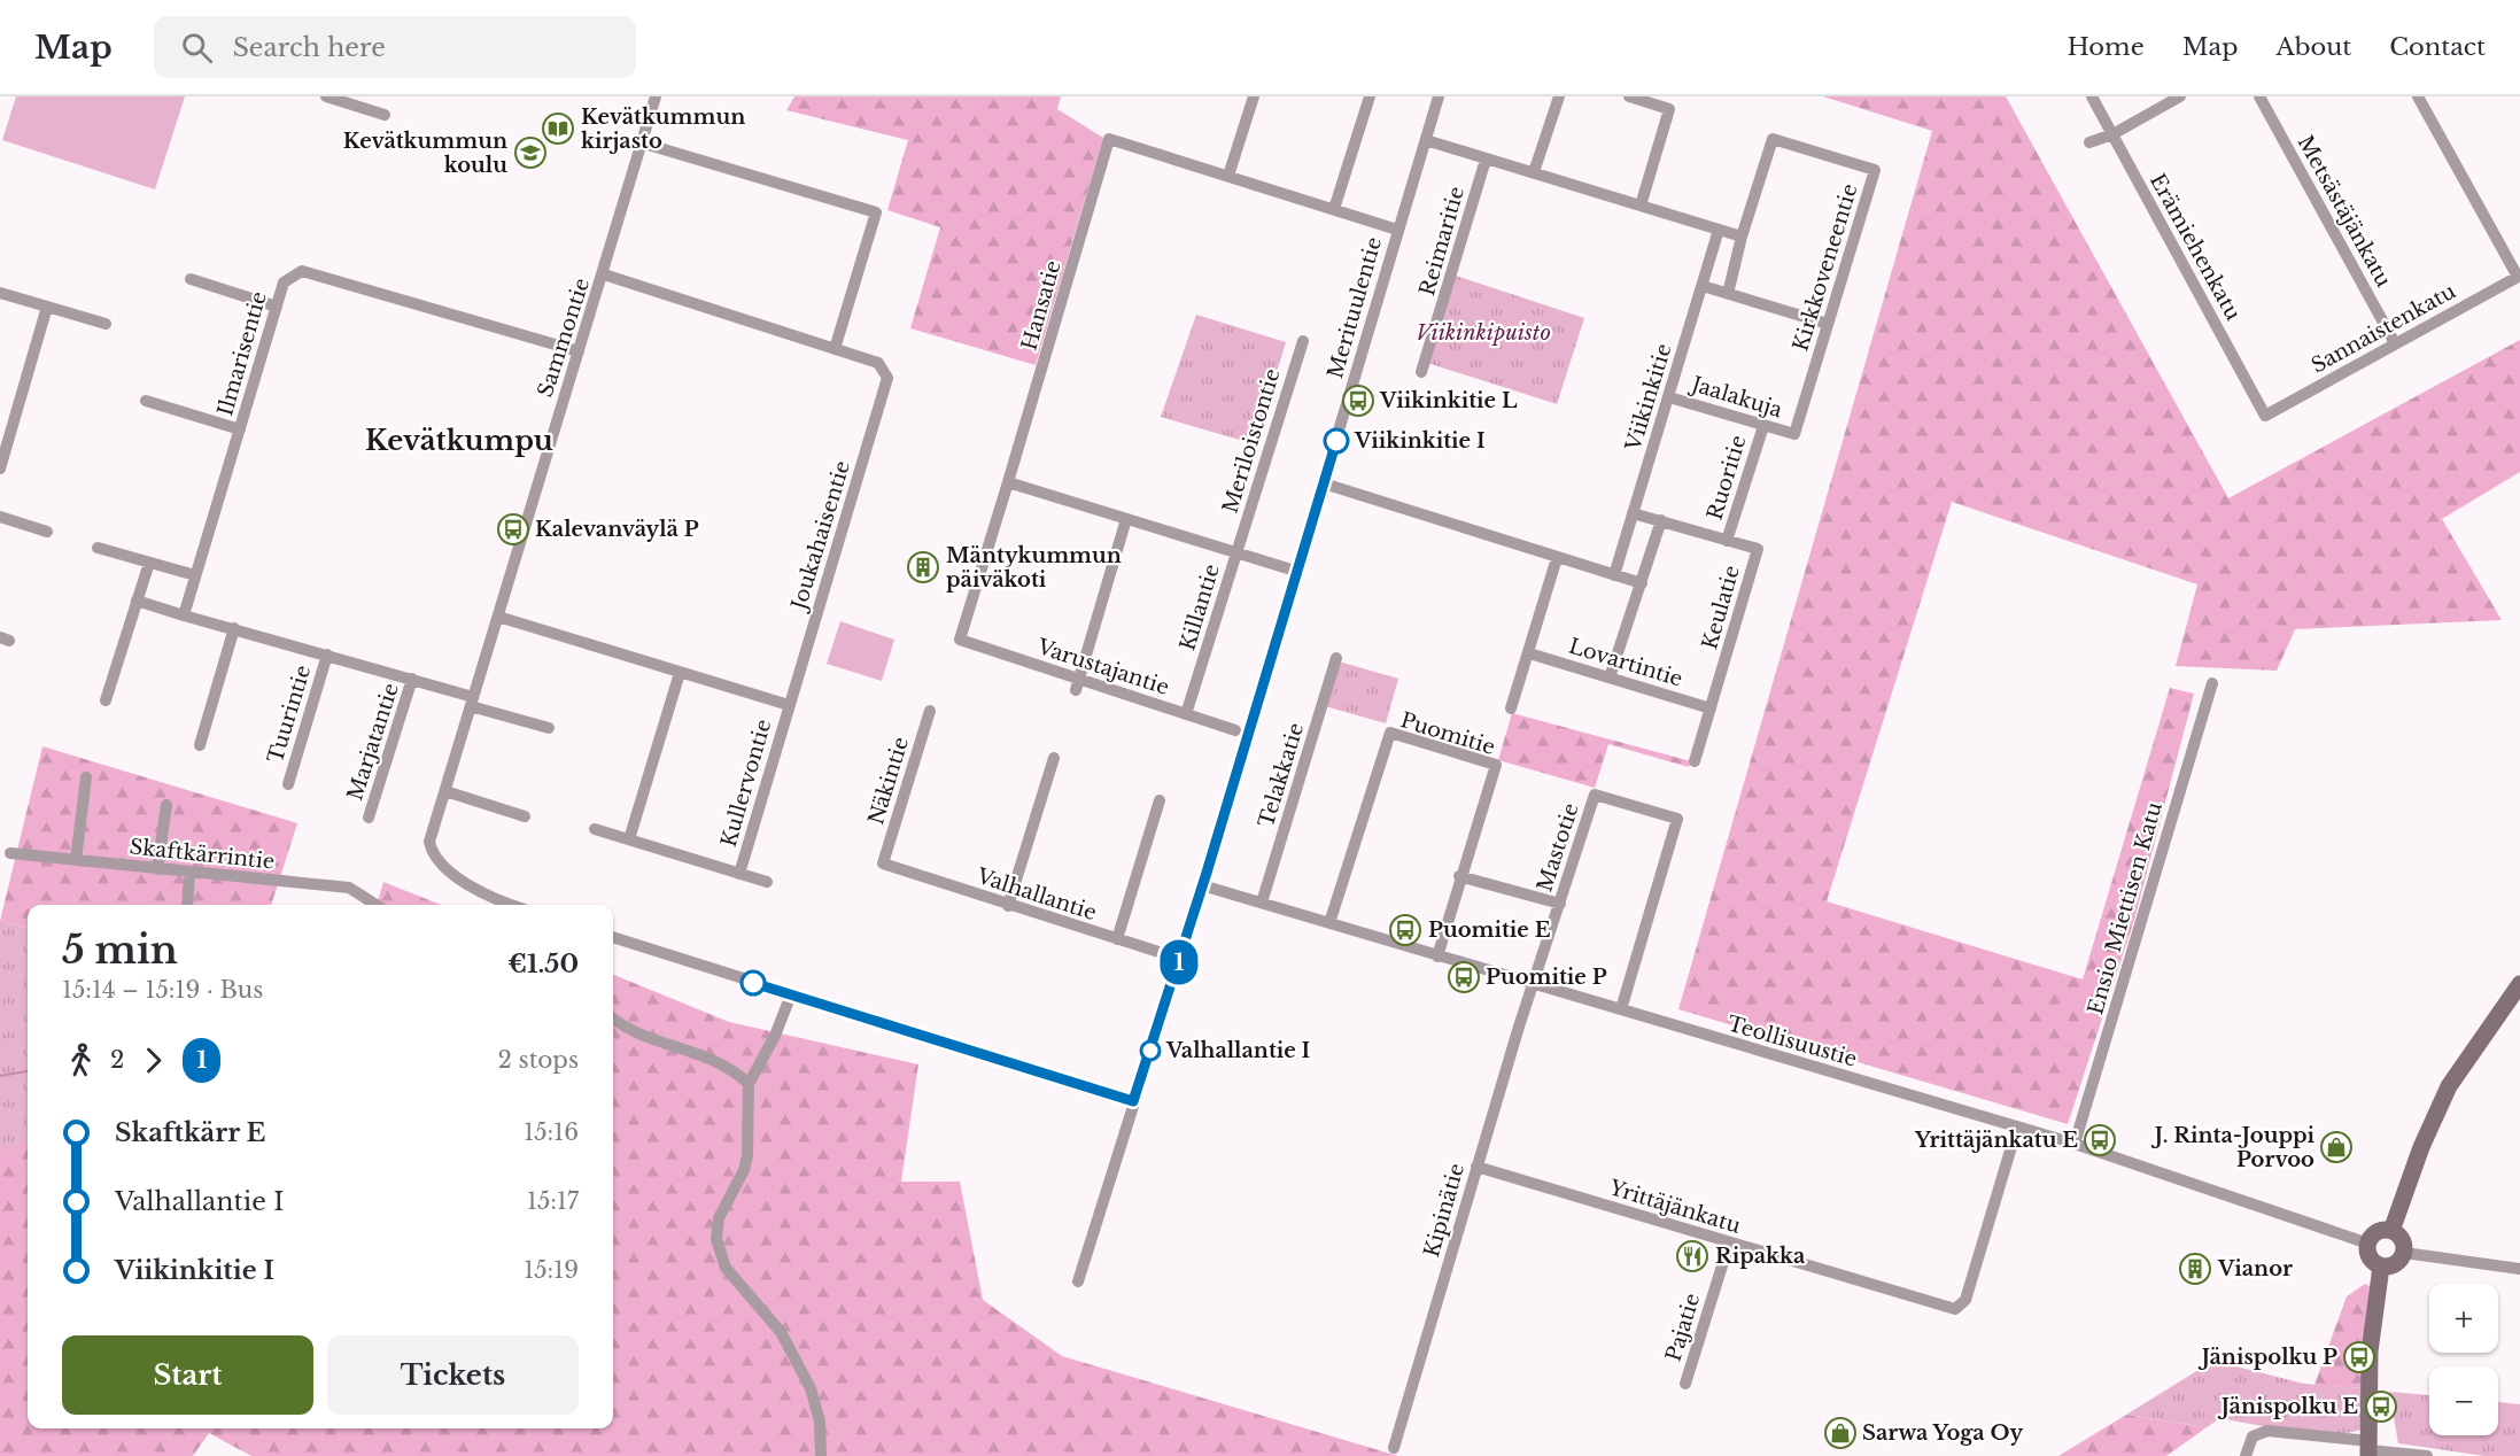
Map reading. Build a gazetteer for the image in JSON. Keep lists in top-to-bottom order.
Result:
{
  "streets": {
    "street": [
      "Metsästäjänkatu",
      "Reimaritie",
      "Erämiehenkatu",
      "Kirkkoveneentie",
      "Hansatie",
      "Merituulentie",
      "Sannaistenkatu",
      "Sammontie",
      "Ilmarisentie",
      "Viikinkitie",
      "Jaalakuja",
      "Meriloistontie",
      "Ruoritie",
      "Joukahaisentie",
      "Killantie",
      "Keulatie",
      "Lovartintie",
      "Varustajantie",
      "Tuurintie",
      "Puomitie",
      "Marjatantie",
      "Telakkatie",
      "Näkintie",
      "Kullervontie",
      "Mastotie",
      "Skaftkärrintie",
      "Valhallantie",
      "Ensio Miettisen Katu",
      "Teollisuustie",
      "Yrittäjänkatu",
      "Kipinätie",
      "Pajatie"
    ]
  },
  "crossings": [
    ["Metsästäjänkatu", "Sannaistenkatu"],
    ["Erämiehenkatu", "Sannaistenkatu"],
    ["Kirkkoveneentie", "Jaalakuja"],
    ["Hansatie", "Merituulentie"],
    ["Hansatie", "Varustajantie"],
    ["Merituulentie", "Valhallantie"],
    ["Merituulentie", "Teollisuustie"],
    ["Sammontie", "Ilmarisentie"],
    ["Sammontie", "Joukahaisentie"],
    ["Viikinkitie", "Jaalakuja"],
    ["Viikinkitie", "Keulatie"],
    ["Jaalakuja", "Ruoritie"],
    ["Meriloistontie", "Killantie"],
    ["Ruoritie", "Keulatie"],
    ["Joukahaisentie", "Kullervontie"],
    ["Killantie", "Varustajantie"],
    ["Keulatie", "Lovartintie"],
    ["Puomitie", "Teollisuustie"],
    ["Telakkatie", "Teollisuustie"],
    ["Näkintie", "Valhallantie"],
    ["Mastotie", "Teollisuustie"],
    ["Mastotie", "Kipinätie"],
    ["Ensio Miettisen Katu", "Teollisuustie"],
    ["Teollisuustie", "Yrittäjänkatu"],
    ["Teollisuustie", "Kipinätie"],
    ["Yrittäjänkatu", "Kipinätie"],
    ["Yrittäjänkatu", "Pajatie"]
  ],
  "districts": ["Kevätkumpu"],
  "parks": ["Viikinkipuisto"],
  "places": {
    "library": ["Kevätkummun kirjasto"],
    "school or university": ["Kevätkummun koulu"],
    "bus stop": [
      "Viikinkitie L",
      "Kalevanväylä P",
      "Puomitie E",
      "Puomitie P",
      "Yrittäjänkatu E",
      "Jänispolku P",
      "Jänispolku E"
    ],
    "other": ["Viikinkitie I", "Valhallantie I"],
    "building": ["Mäntykummun päiväkoti", "Vianor"],
    "shop": ["J. Rinta-Jouppi Porvoo", "Sarwa Yoga Oy"],
    "restaurant": ["Ripakka"]
  },
  "lines": ["bus line 1"],
  "page": {
    "header": "Map",
    "search": "Search here",
    "nav": [
      "Home",
      "Map",
      "About",
      "Contact"
    ],
    "on_map": "1",
    "heading": ["5 min", "15:14 – 15:19 · Bus", "€1.50"],
    "legs": ["2", "1", "2 stops"],
    "list": [
      {
        "name": "Skaftkärr E",
        "value": "15:16"
      },
      {
        "name": "Valhallantie I",
        "value": "15:17"
      },
      {
        "name": "Viikinkitie I",
        "value": "15:19"
      }
    ],
    "map_buttons": ["+", "−"],
    "buttons": ["Start", "Tickets"]
  }
}
